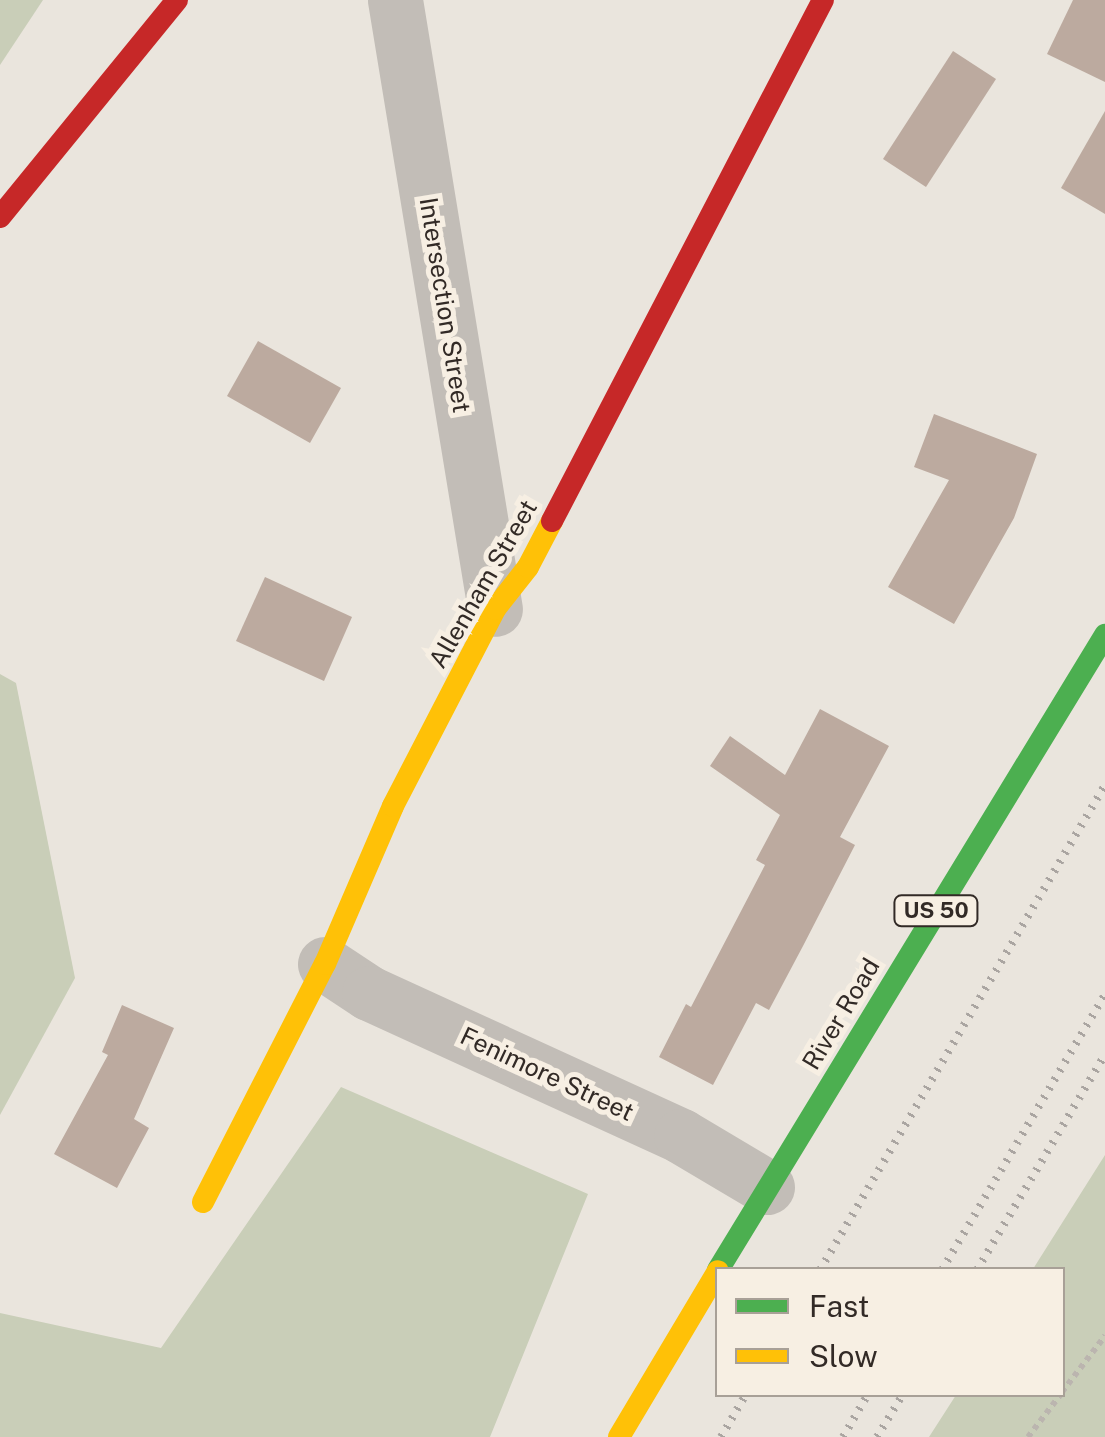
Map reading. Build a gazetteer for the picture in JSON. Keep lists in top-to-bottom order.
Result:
{
  "streets": {
    "street": [
      "Intersection Street",
      "Allenham Street",
      "US 50",
      "River Road",
      "Fenimore Street"
    ]
  },
  "crossings": [
    ["Intersection Street", "Allenham Street"],
    ["Allenham Street", "Fenimore Street"],
    ["River Road", "Fenimore Street"]
  ],
  "legend": ["Fast", "Slow"]
}
